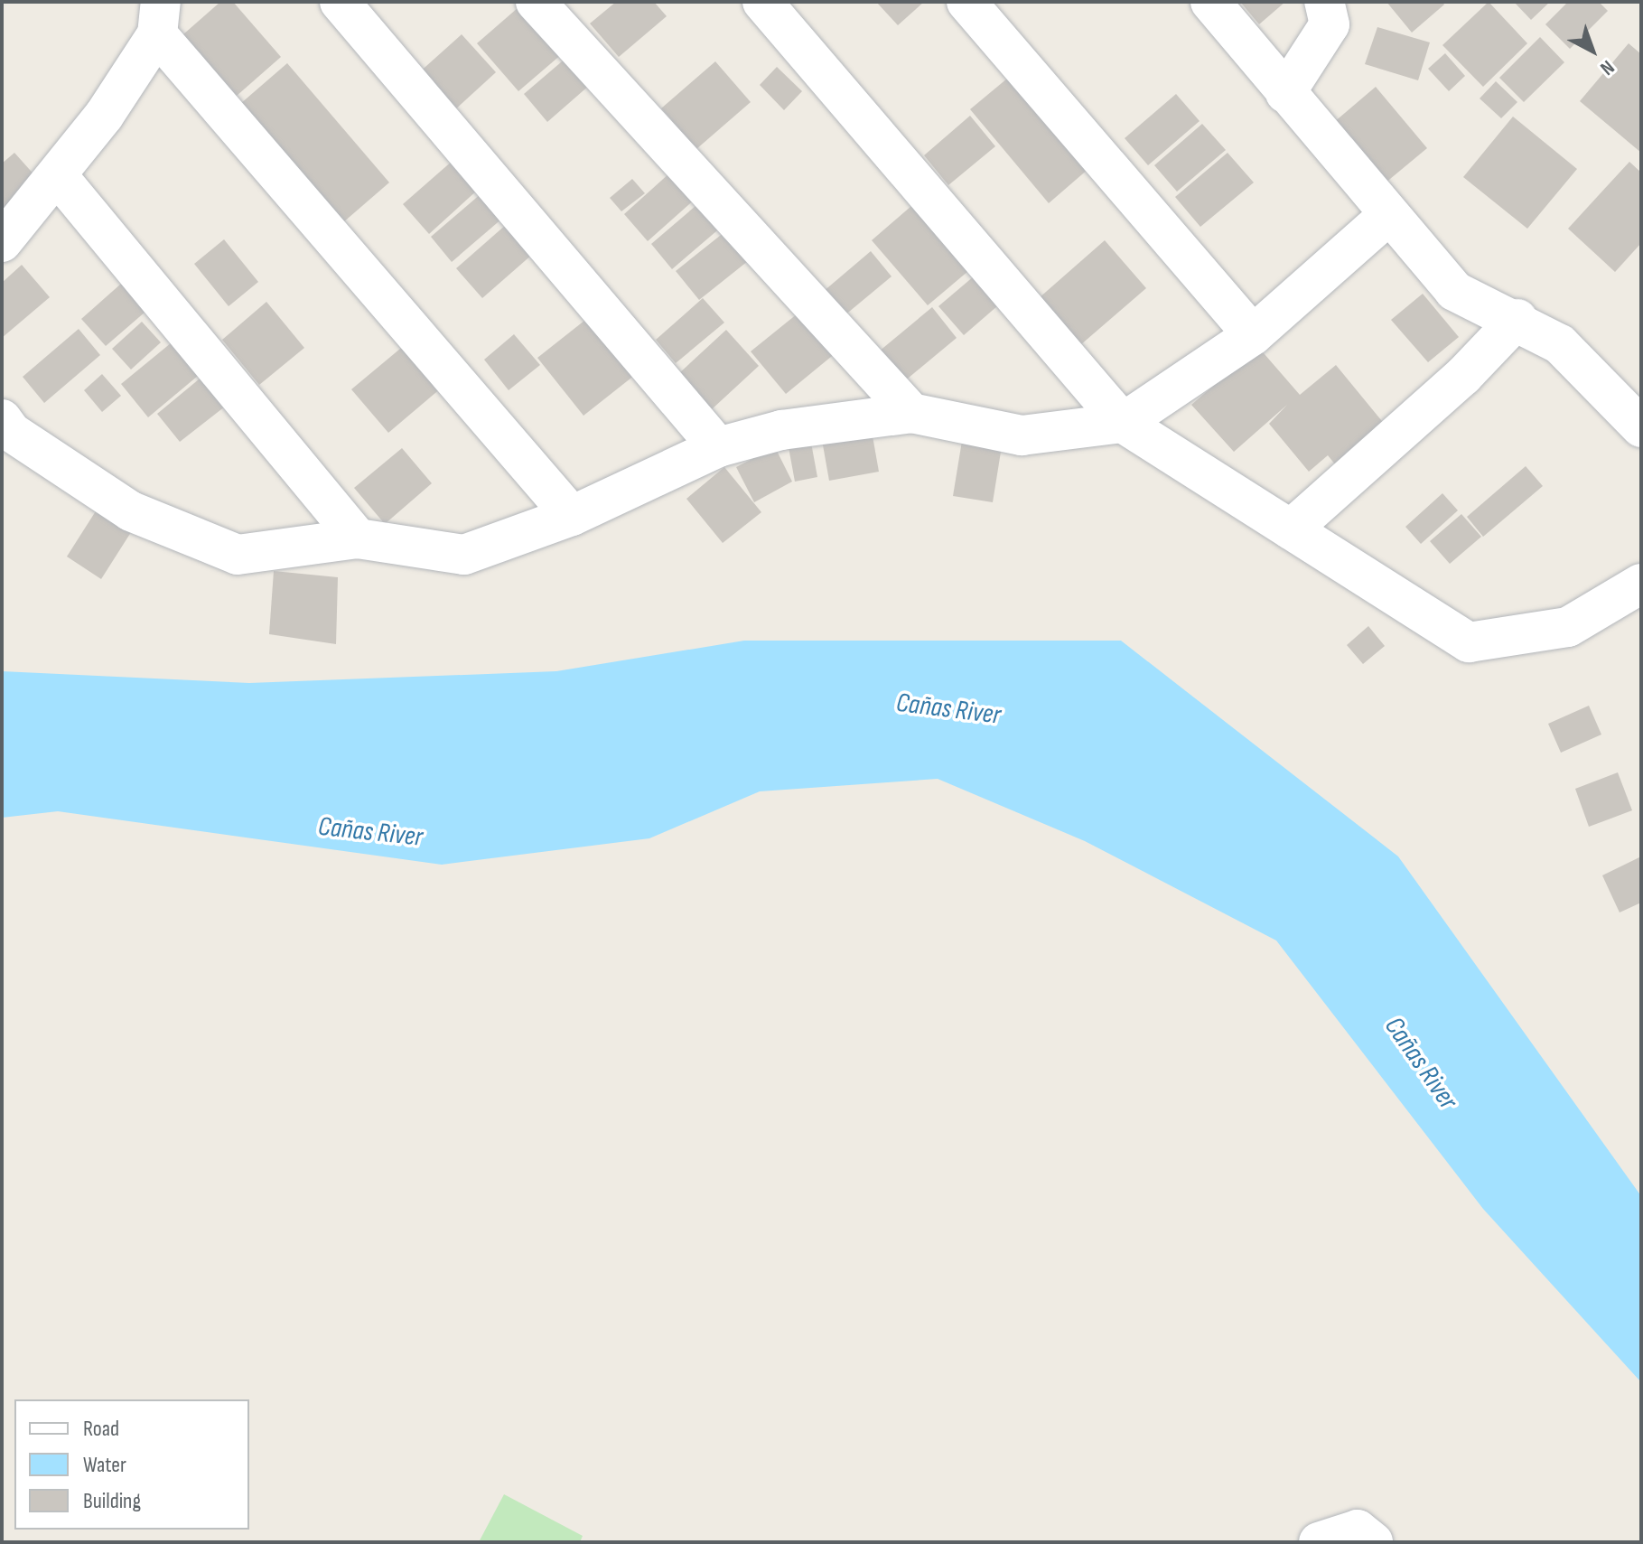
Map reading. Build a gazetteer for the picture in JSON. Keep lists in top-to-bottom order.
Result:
{
  "water": ["Cañas River"],
  "legend": ["Road", "Water", "Building"],
  "north": "bottom right"
}
